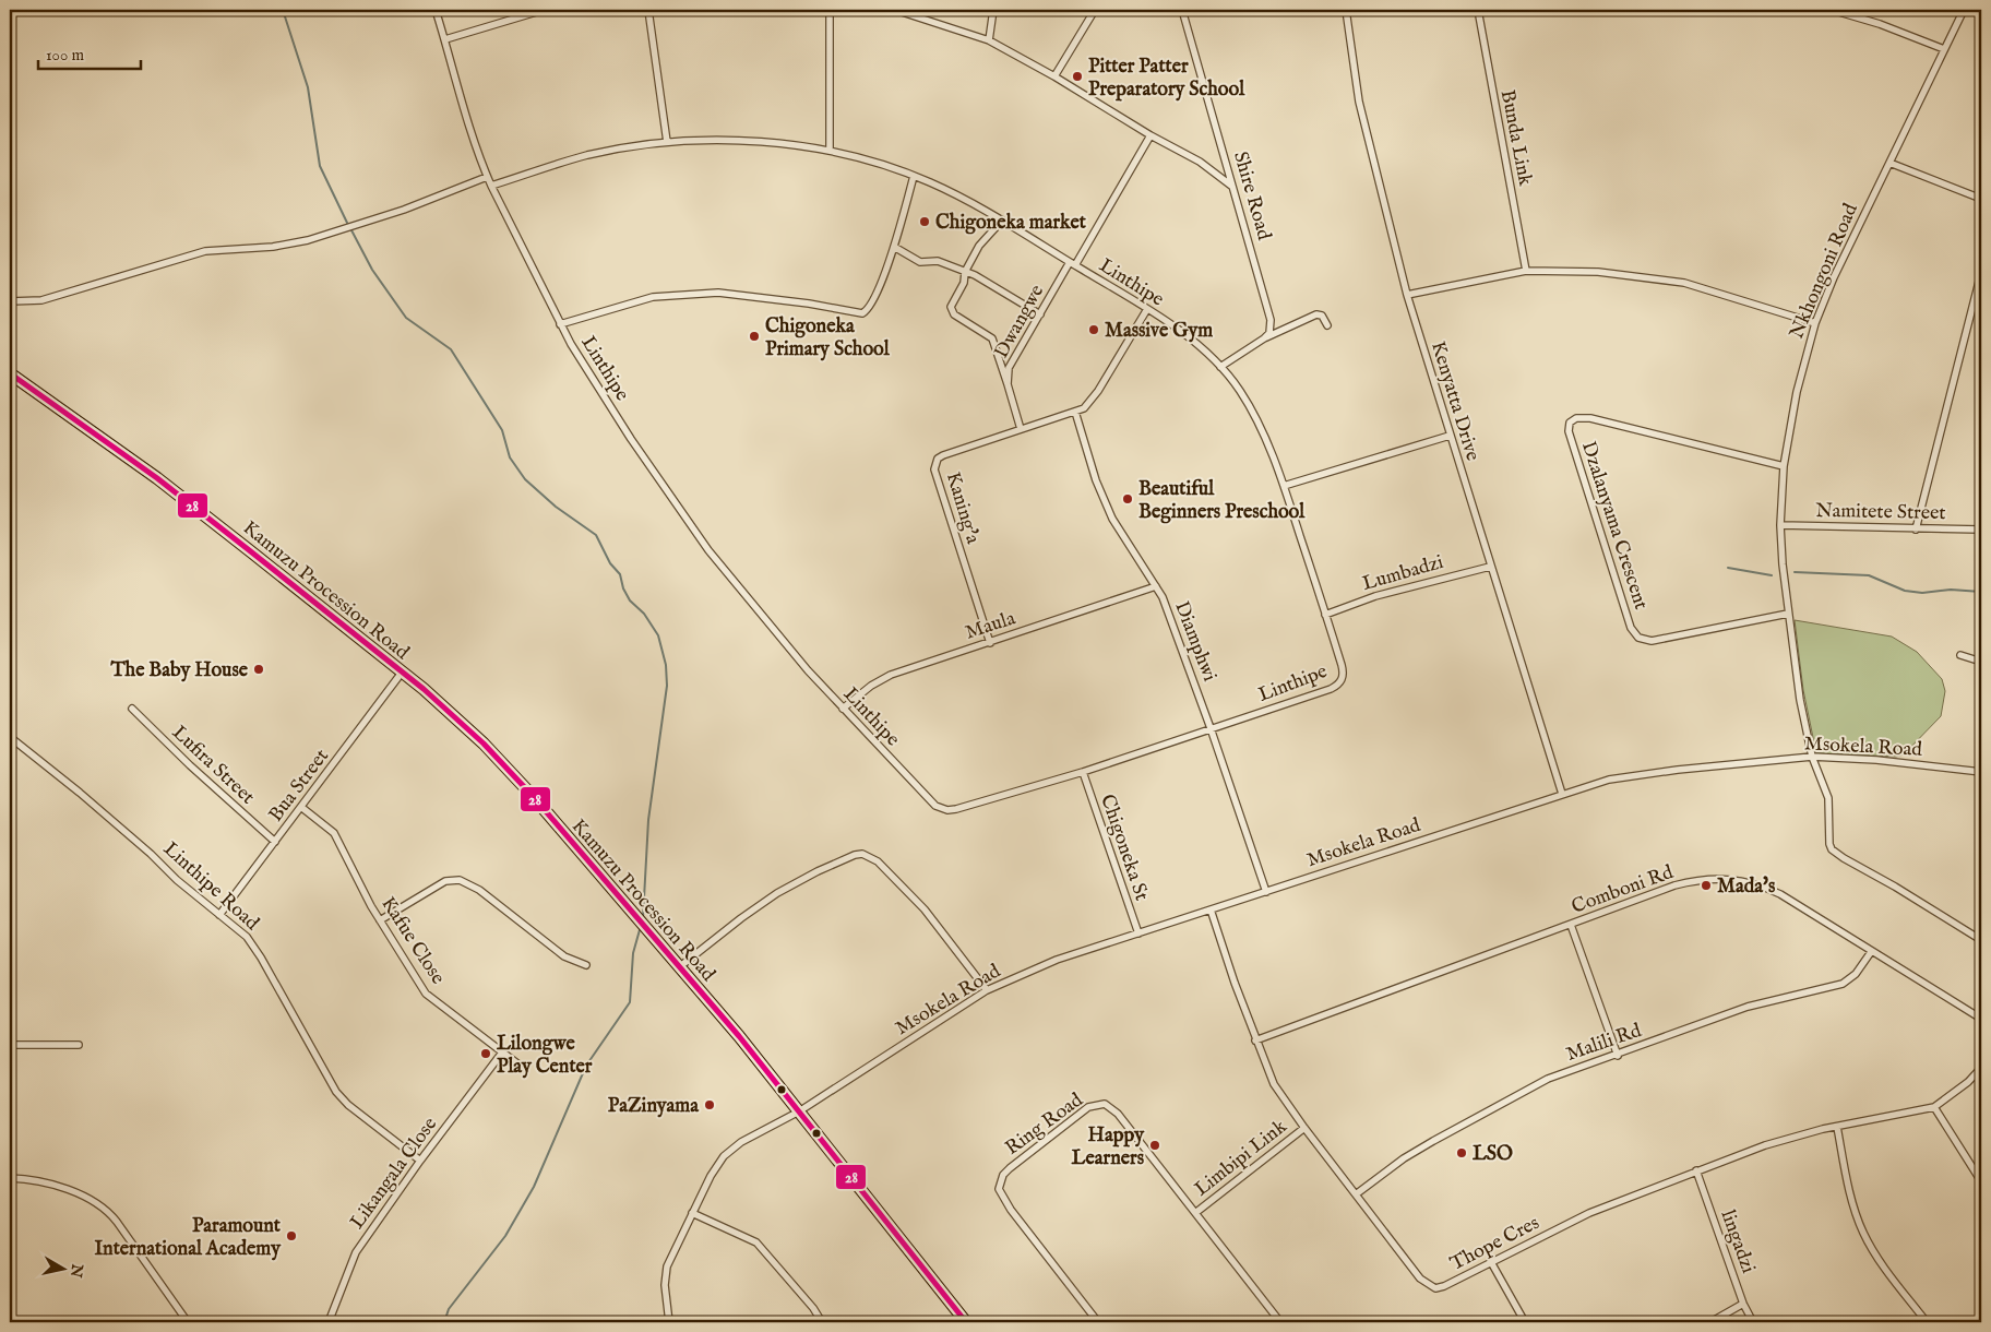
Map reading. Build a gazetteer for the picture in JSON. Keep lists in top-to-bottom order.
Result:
{
  "streets": {
    "highway": ["Kamuzu Procession Road"],
    "street": [
      "Bunda Link",
      "Shire Road",
      "Nkhongoni Road",
      "Linthipe",
      "Dwangwe",
      "Kenyatta Drive",
      "Kaning'a",
      "Namitete Street",
      "Dzalanyama Crescent",
      "Lumbadzi",
      "Maula",
      "Diamphwi",
      "Msokela Road",
      "Lufira Street",
      "Bua Street",
      "Chigoneka St",
      "Linthipe Road",
      "Comboni Rd",
      "Kafue Close",
      "Malili Rd",
      "Ring Road",
      "Limbipi Link",
      "Likangala Close",
      "lingadzi",
      "Thope Cres"
    ]
  },
  "crossings": [
    ["Nkhongoni Road", "Namitete Street"],
    ["Nkhongoni Road", "Dzalanyama Crescent"],
    ["Nkhongoni Road", "Msokela Road"],
    ["Linthipe", "Dwangwe"],
    ["Linthipe", "Lumbadzi"],
    ["Linthipe", "Maula"],
    ["Linthipe", "Diamphwi"],
    ["Linthipe", "Chigoneka St"],
    ["Dwangwe", "Kaning'a"],
    ["Kenyatta Drive", "Lumbadzi"],
    ["Kenyatta Drive", "Msokela Road"],
    ["Kaning'a", "Maula"],
    ["Kaning'a", "Diamphwi"],
    ["Kamuzu Procession Road", "Msokela Road"],
    ["Kamuzu Procession Road", "Bua Street"],
    ["Maula", "Diamphwi"],
    ["Diamphwi", "Msokela Road"],
    ["Msokela Road", "Chigoneka St"],
    ["Msokela Road", "Thope Cres"],
    ["Lufira Street", "Bua Street"],
    ["Bua Street", "Linthipe Road"],
    ["Bua Street", "Kafue Close"],
    ["Linthipe Road", "Likangala Close"],
    ["Comboni Rd", "Malili Rd"],
    ["Comboni Rd", "Thope Cres"],
    ["Kafue Close", "Likangala Close"],
    ["Malili Rd", "Thope Cres"],
    ["Ring Road", "Limbipi Link"],
    ["Limbipi Link", "Thope Cres"],
    ["lingadzi", "Thope Cres"]
  ],
  "places": [
    "Pitter Patter Preparatory School",
    "Chigoneka market",
    "Massive Gym",
    "Chigoneka Primary School",
    "Beautiful Beginners Preschool",
    "The Baby House",
    "Mada's",
    "Lilongwe Play Center",
    "PaZinyama",
    "Happy Learners",
    "LSO",
    "Paramount International Academy"
  ],
  "lines": ["transit line 28"],
  "scale_bar": "100 m",
  "north": "right"
}
